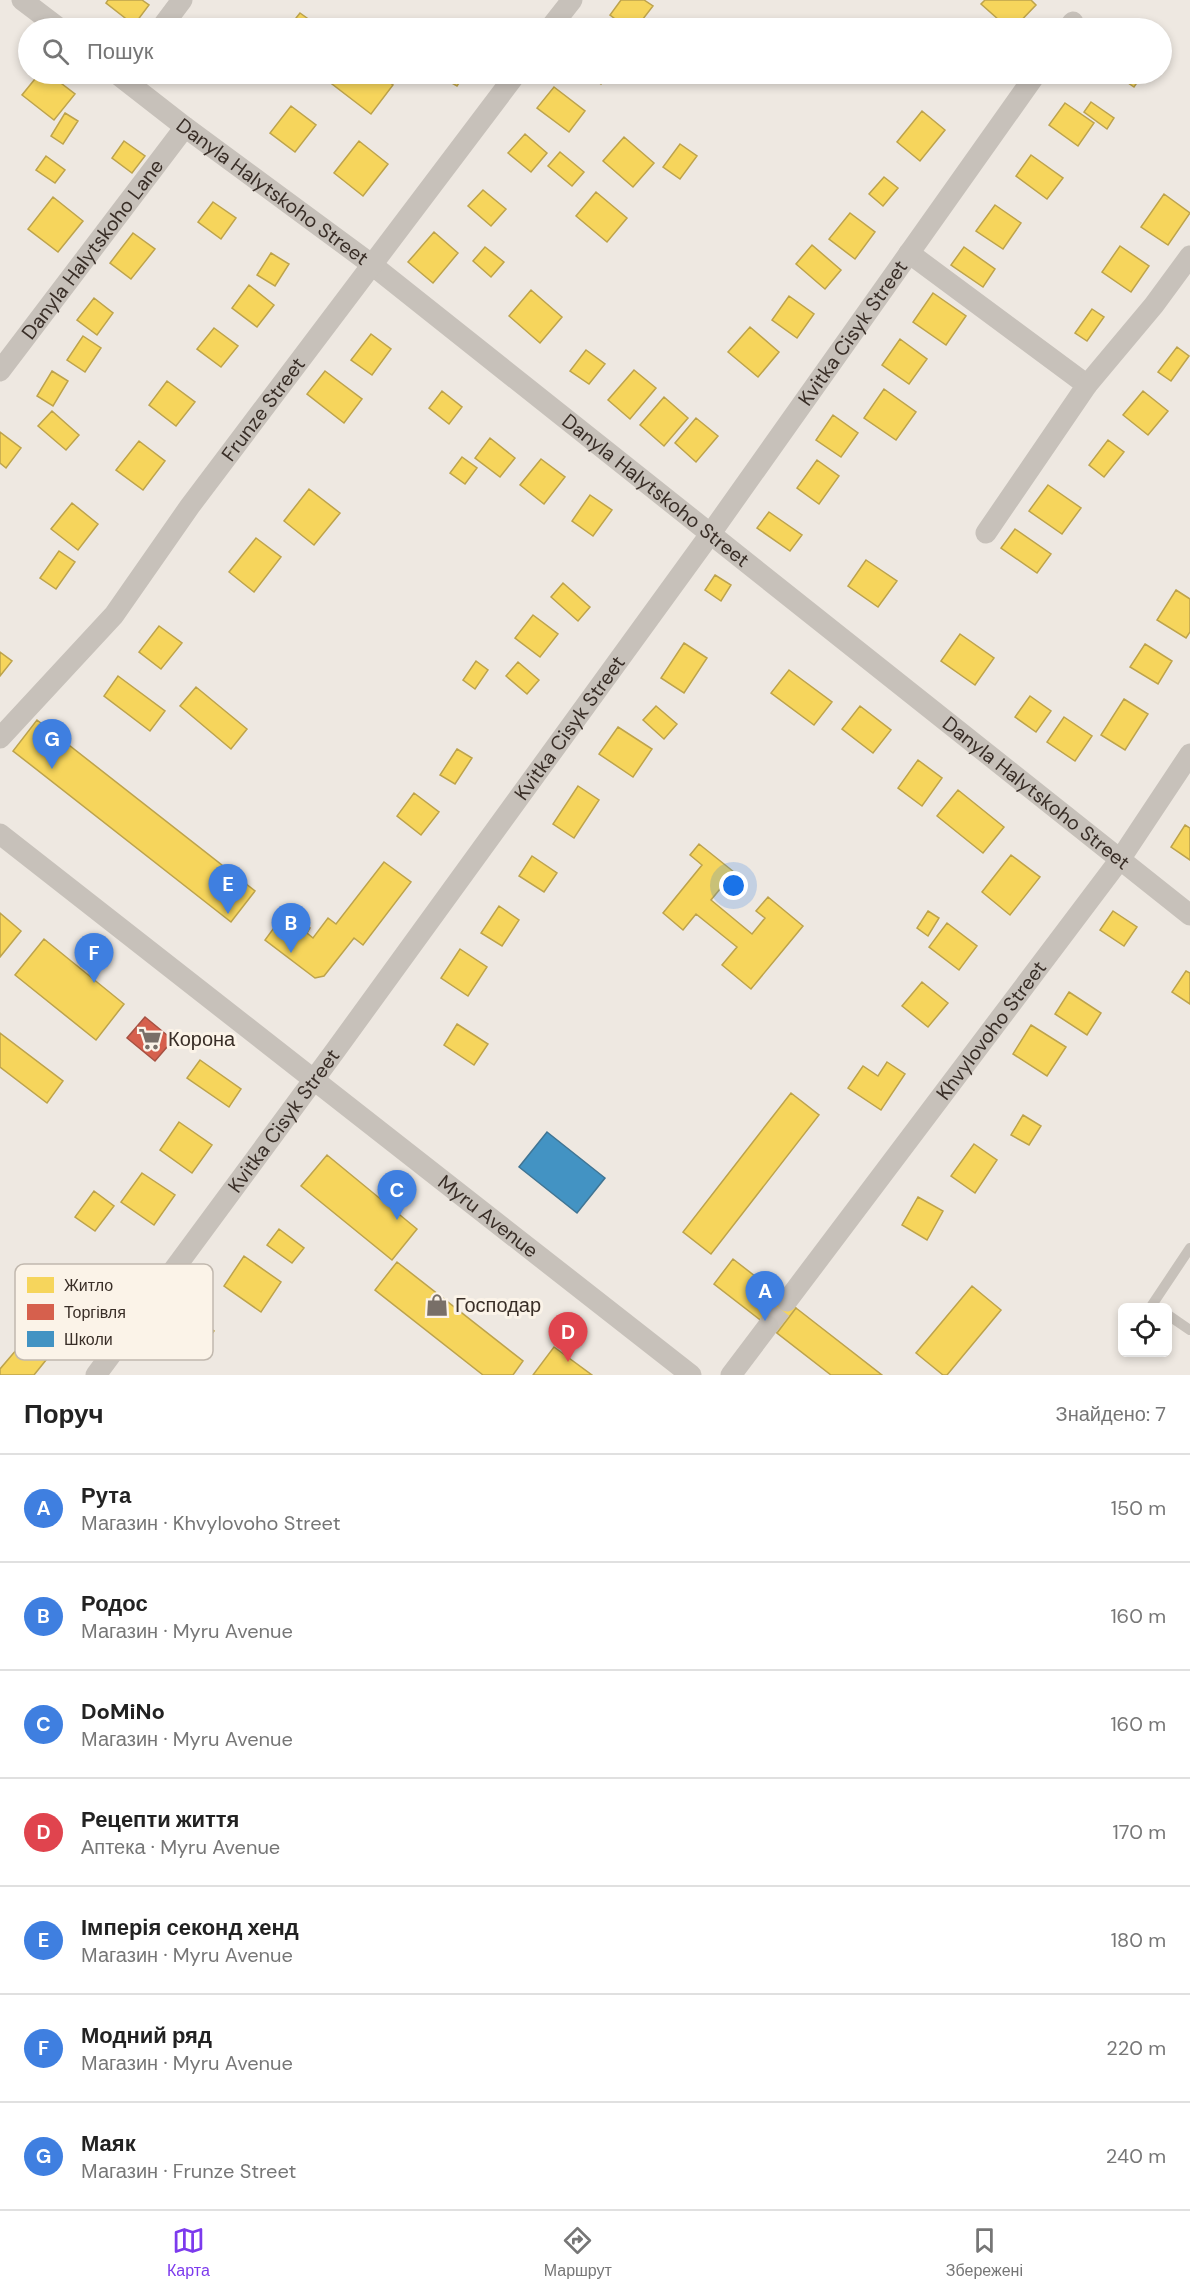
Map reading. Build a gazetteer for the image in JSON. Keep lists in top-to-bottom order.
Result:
{
  "streets": {
    "street": [
      "Danyla Halytskoho Street",
      "Danyla Halytskoho Lane",
      "Kvitka Cisyk Street",
      "Frunze Street",
      "Khvylovoho Street",
      "Myru Avenue"
    ]
  },
  "crossings": [
    ["Danyla Halytskoho Street", "Danyla Halytskoho Lane"],
    ["Danyla Halytskoho Street", "Kvitka Cisyk Street"],
    ["Danyla Halytskoho Street", "Frunze Street"],
    ["Danyla Halytskoho Street", "Khvylovoho Street"],
    ["Kvitka Cisyk Street", "Myru Avenue"]
  ],
  "places": {
    "supermarket": ["Корона"],
    "shop": ["Господар"]
  },
  "legend": ["Житло", "Торгівля", "Школи"],
  "page": {
    "search": "Пошук",
    "pins": [
      "G",
      "E",
      "B",
      "F",
      "C",
      "A",
      "D"
    ],
    "heading": ["Поруч", "Знайдено: 7"],
    "list": [
      {
        "mark": "A",
        "name": "Рута",
        "note": "Магазин · Khvylovoho Street",
        "value": "150 m"
      },
      {
        "mark": "B",
        "name": "Родос",
        "note": "Магазин · Myru Avenue",
        "value": "160 m"
      },
      {
        "mark": "C",
        "name": "DoMiNo",
        "note": "Магазин · Myru Avenue",
        "value": "160 m"
      },
      {
        "mark": "D",
        "name": "Рецепти життя",
        "note": "Аптека · Myru Avenue",
        "value": "170 m"
      },
      {
        "mark": "E",
        "name": "Імперія секонд хенд",
        "note": "Магазин · Myru Avenue",
        "value": "180 m"
      },
      {
        "mark": "F",
        "name": "Модний ряд",
        "note": "Магазин · Myru Avenue",
        "value": "220 m"
      },
      {
        "mark": "G",
        "name": "Маяк",
        "note": "Магазин · Frunze Street",
        "value": "240 m"
      }
    ],
    "nav": ["Карта", "Маршрут", "Збережені"]
  }
}
